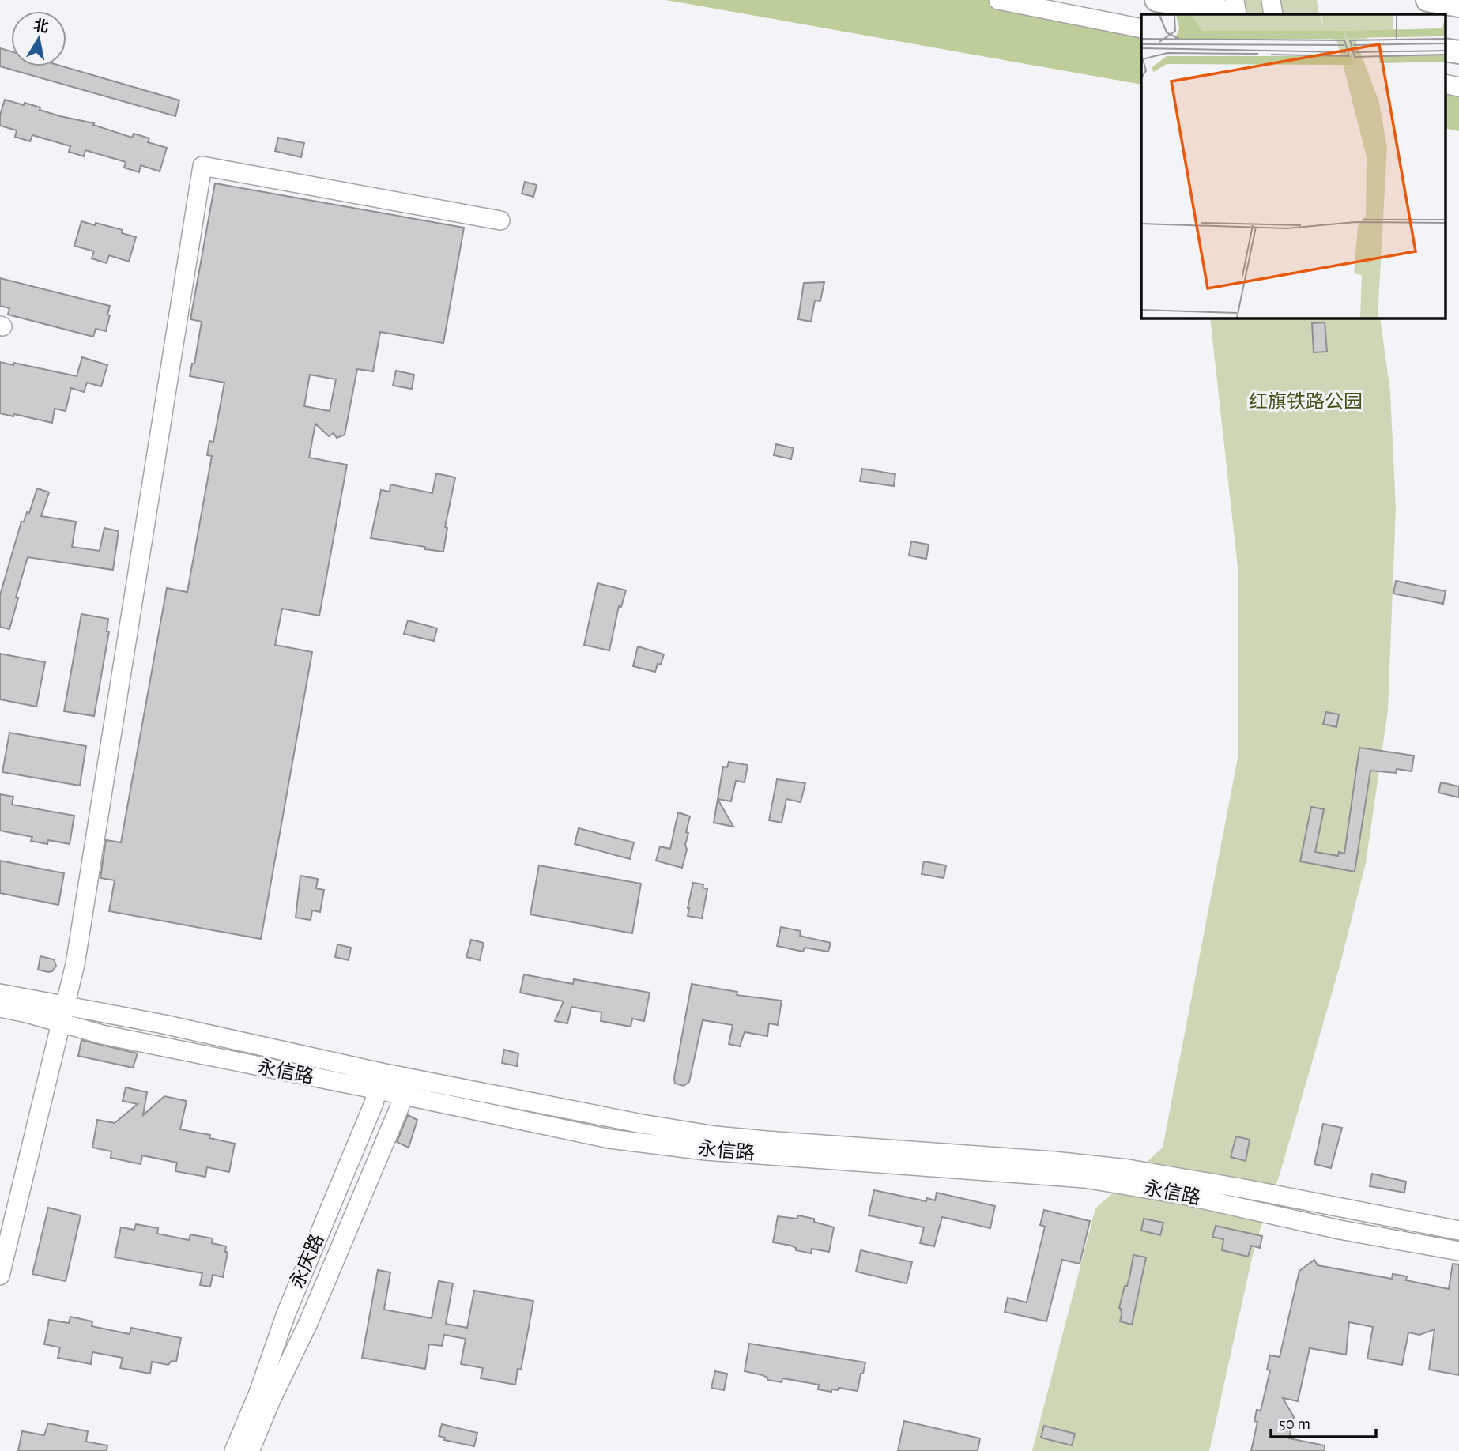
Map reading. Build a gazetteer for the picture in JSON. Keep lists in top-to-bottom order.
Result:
{
  "streets": {
    "street": ["永信路", "永庆路"]
  },
  "crossings": [
    ["永信路", "永庆路"]
  ],
  "parks": ["红旗铁路公园"],
  "scale_bar": "50 m",
  "north": "top"
}
